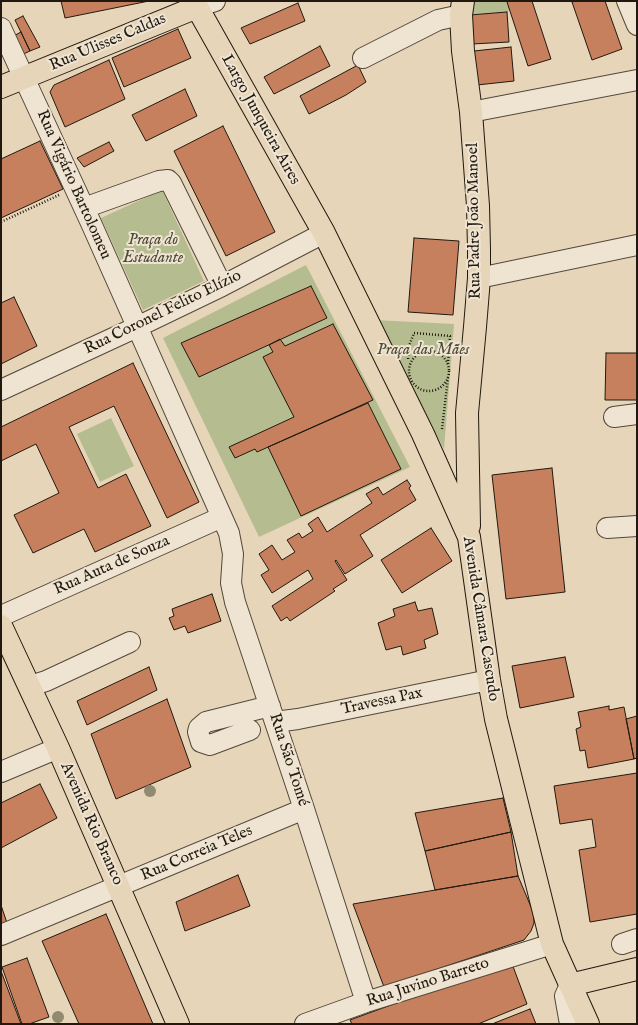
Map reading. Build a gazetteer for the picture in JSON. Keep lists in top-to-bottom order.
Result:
{
  "streets": {
    "main road": [
      "Rua Ulisses Caldas",
      "Largo Junqueira Aires",
      "Rua Padre João Manoel",
      "Avenida Câmara Cascudo",
      "Avenida Rio Branco"
    ],
    "street": [
      "Rua Vigário Bartolomeu",
      "Rua Coronel Felito Elízio",
      "Rua Auta de Souza",
      "Travessa Pax",
      "Rua São Tomé",
      "Rua Correia Teles",
      "Rua Juvino Barreto"
    ]
  },
  "crossings": [
    ["Rua Ulisses Caldas", "Largo Junqueira Aires"],
    ["Rua Ulisses Caldas", "Rua Vigário Bartolomeu"],
    ["Largo Junqueira Aires", "Rua Coronel Felito Elízio"],
    ["Largo Junqueira Aires", "Avenida Câmara Cascudo"],
    ["Rua Vigário Bartolomeu", "Rua Coronel Felito Elízio"],
    ["Rua Vigário Bartolomeu", "Rua Auta de Souza"],
    ["Rua Vigário Bartolomeu", "Rua São Tomé"],
    ["Rua Padre João Manoel", "Avenida Câmara Cascudo"],
    ["Rua Coronel Felito Elízio", "Avenida Câmara Cascudo"],
    ["Rua Auta de Souza", "Rua São Tomé"],
    ["Avenida Câmara Cascudo", "Travessa Pax"],
    ["Avenida Câmara Cascudo", "Rua Juvino Barreto"],
    ["Travessa Pax", "Rua São Tomé"],
    ["Rua São Tomé", "Rua Correia Teles"],
    ["Rua São Tomé", "Rua Juvino Barreto"],
    ["Avenida Rio Branco", "Rua Correia Teles"]
  ],
  "parks": ["Praça do Estudante", "Praça das Mães"]
}
